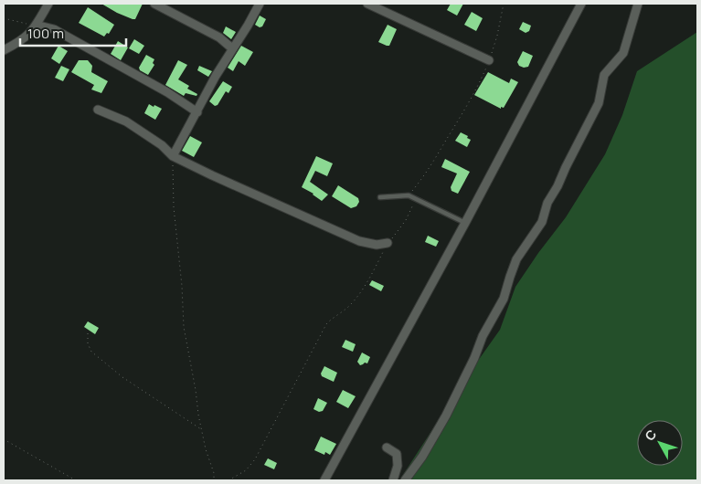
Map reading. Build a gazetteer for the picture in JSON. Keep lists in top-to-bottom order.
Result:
{
  "scale_bar": "100 m",
  "north": "top left"
}
